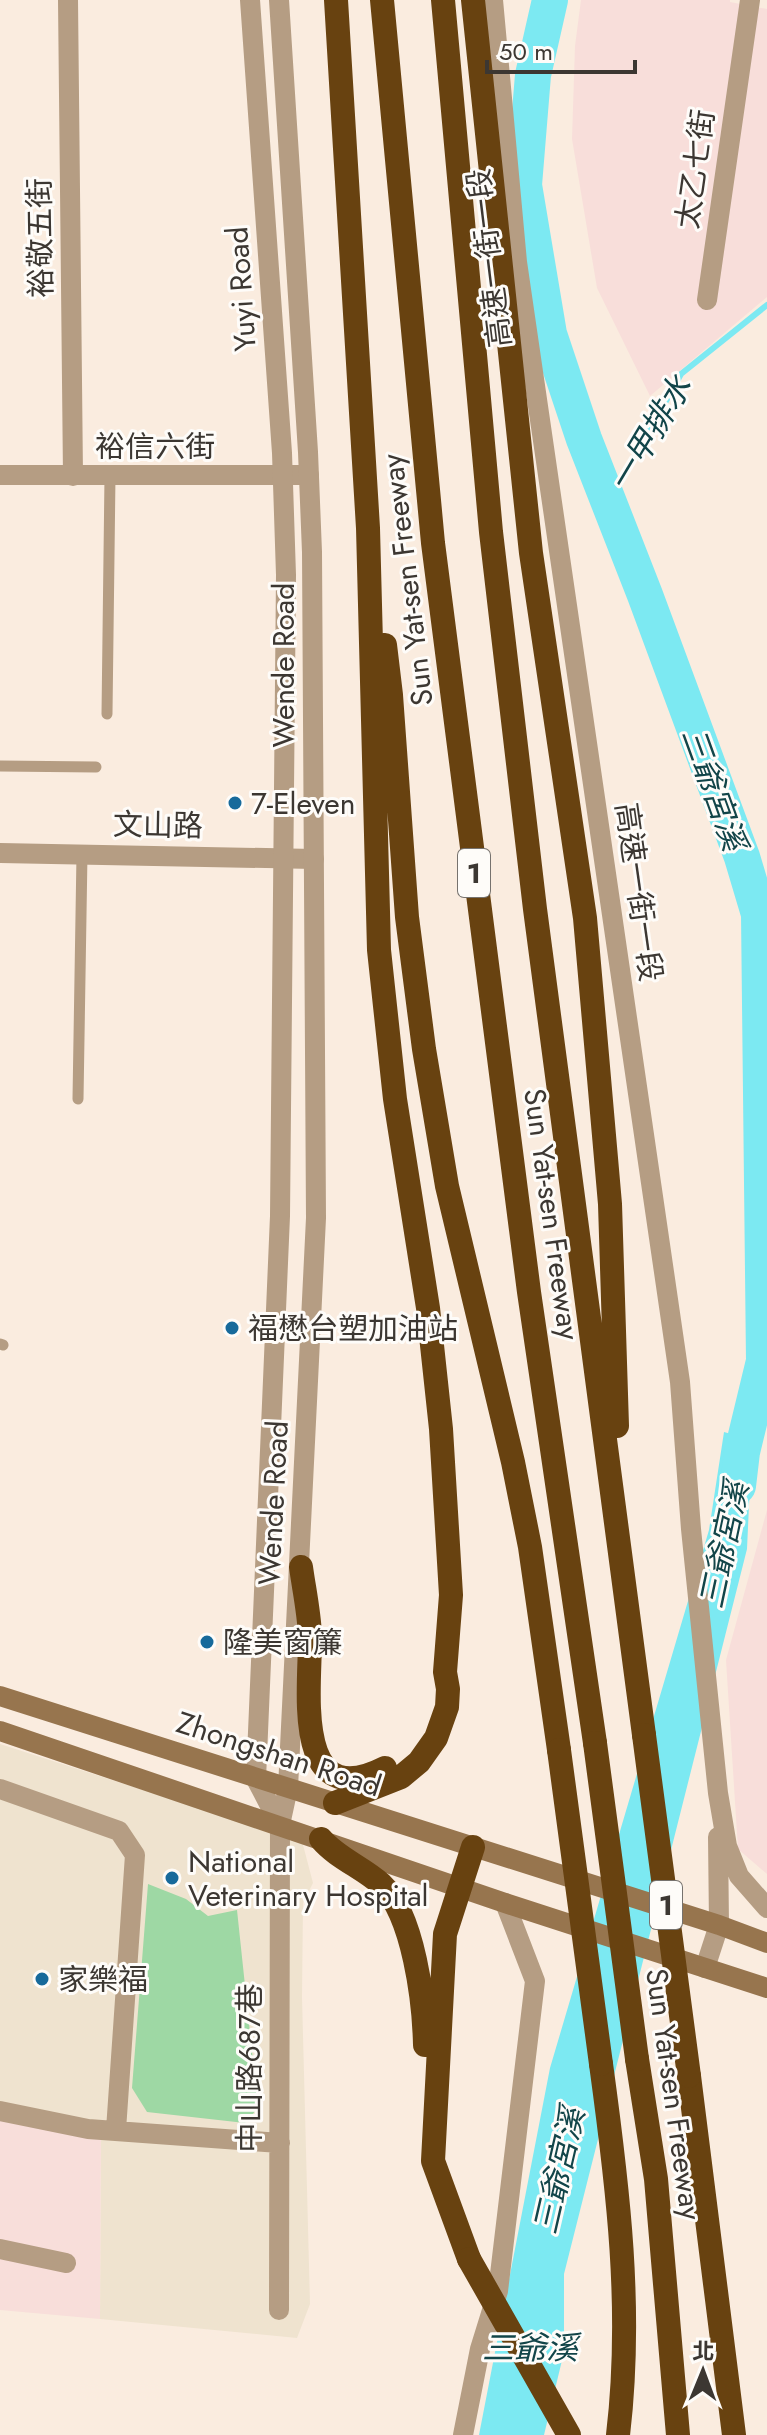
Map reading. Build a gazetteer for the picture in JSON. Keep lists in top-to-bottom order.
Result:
{
  "streets": {
    "highway": ["Sun Yat-sen Freeway", "1"],
    "main road": ["Zhongshan Road"],
    "street": [
      "太乙七街",
      "裕敬五街",
      "高速一街一段",
      "Yuyi Road",
      "裕信六街",
      "Wende Road",
      "文山路",
      "中山路687巷"
    ]
  },
  "crossings": [
    ["裕敬五街", "裕信六街"],
    ["高速一街一段", "Zhongshan Road"],
    ["Yuyi Road", "裕信六街"],
    ["Yuyi Road", "Wende Road"],
    ["Wende Road", "文山路"],
    ["Wende Road", "Zhongshan Road"],
    ["Wende Road", "中山路687巷"]
  ],
  "water": ["一甲排水", "三爺宮溪", "三爺溪"],
  "places": [
    "7-Eleven",
    "福懋台塑加油站",
    "隆美窗簾",
    "National Veterinary Hospital",
    "家樂福"
  ],
  "scale_bar": "50 m",
  "north": "top"
}
